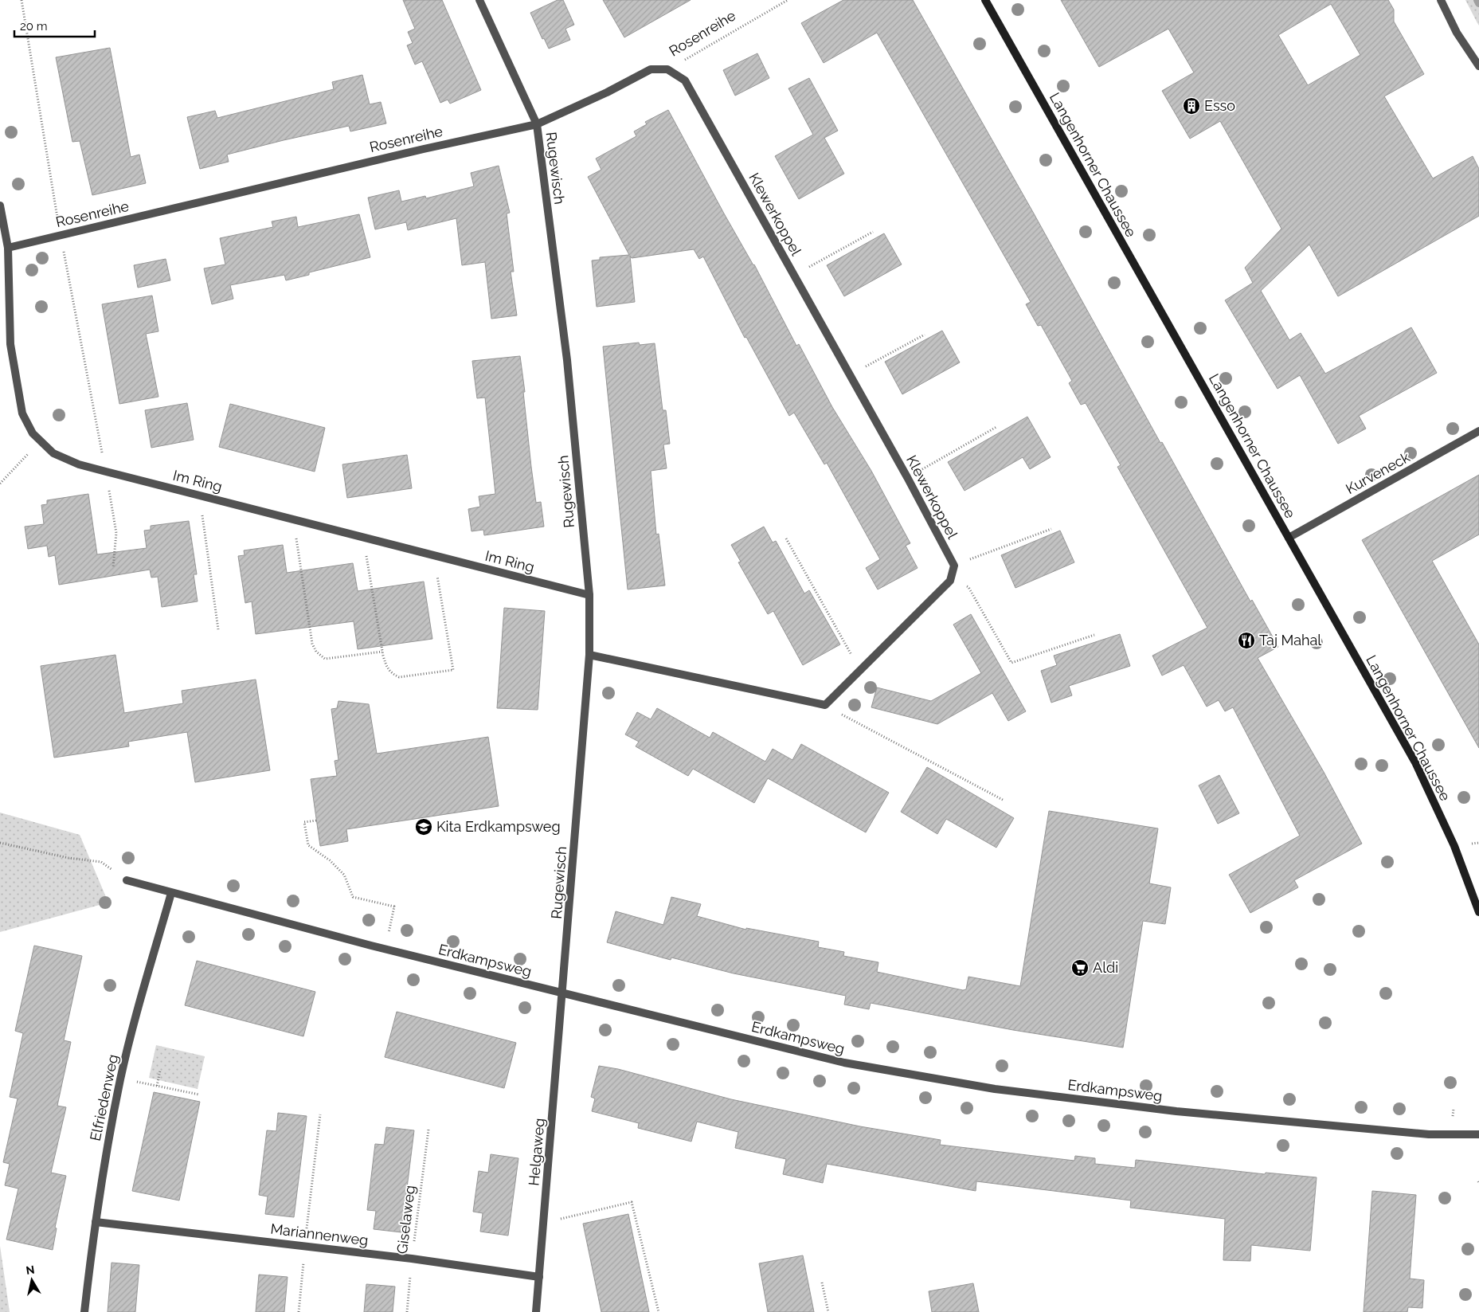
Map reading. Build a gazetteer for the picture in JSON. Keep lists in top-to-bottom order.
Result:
{
  "streets": {
    "main road": ["Langenhorner Chaussee"],
    "street": [
      "Rosenreihe",
      "Rugewisch",
      "Klewerkoppel",
      "Kurveneck",
      "Im Ring",
      "Erdkampsweg",
      "Elfriedenweg",
      "Helgaweg",
      "Mariannenweg"
    ],
    "path": ["Giselaweg"]
  },
  "crossings": [
    ["Rosenreihe", "Rugewisch"],
    ["Rosenreihe", "Klewerkoppel"],
    ["Rosenreihe", "Im Ring"],
    ["Langenhorner Chaussee", "Kurveneck"],
    ["Rugewisch", "Im Ring"],
    ["Rugewisch", "Erdkampsweg"],
    ["Rugewisch", "Helgaweg"],
    ["Erdkampsweg", "Elfriedenweg"],
    ["Erdkampsweg", "Helgaweg"],
    ["Elfriedenweg", "Mariannenweg"],
    ["Helgaweg", "Mariannenweg"],
    ["Giselaweg", "Mariannenweg"]
  ],
  "places": {
    "building": ["Esso"],
    "restaurant": ["Taj Mahal"],
    "school or university": ["Kita Erdkampsweg"],
    "supermarket": ["Aldi"]
  },
  "scale_bar": "20 m",
  "north": "top"
}
